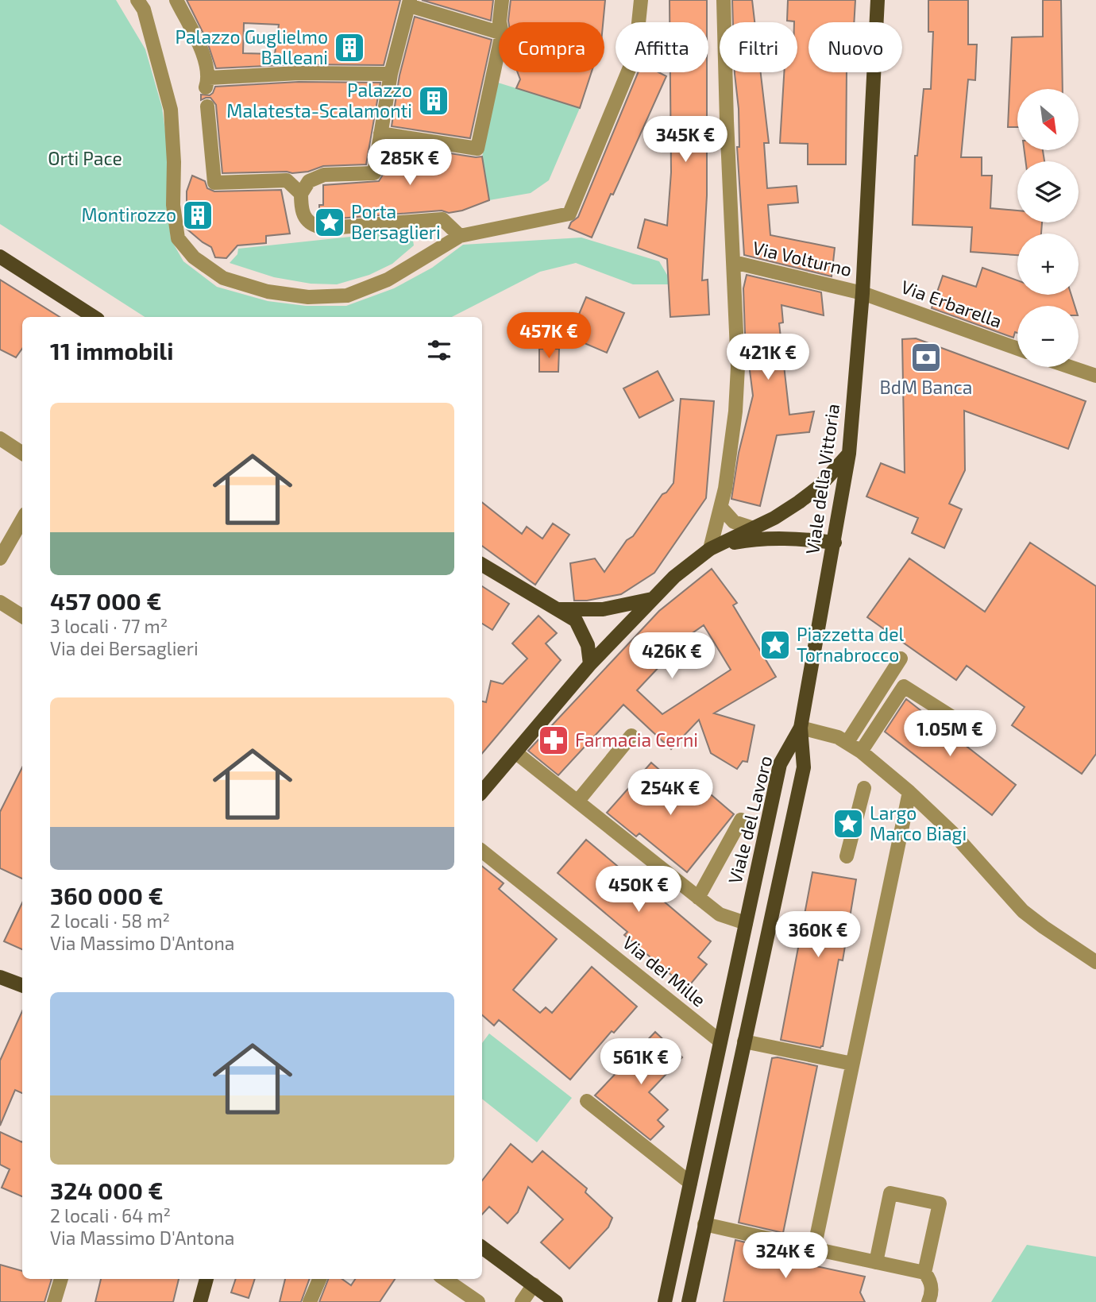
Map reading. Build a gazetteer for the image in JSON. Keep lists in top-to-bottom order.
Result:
{
  "streets": {
    "main road": ["Viale della Vittoria", "Viale del Lavoro"],
    "street": ["Via Volturno", "Via Erbarella", "Via dei Mille"]
  },
  "crossings": [
    ["Via Volturno", "Via Erbarella"],
    ["Via Volturno", "Viale della Vittoria"],
    ["Via Erbarella", "Viale della Vittoria"],
    ["Viale della Vittoria", "Viale del Lavoro"],
    ["Viale del Lavoro", "Via dei Mille"]
  ],
  "parks": ["Orti Pace"],
  "places": {
    "building": ["Palazzo Guglielmo Balleani", "Palazzo Malatesta-Scalamonti", "Montirozzo"],
    "place": ["Porta Bersaglieri", "Piazzetta del Tornabrocco", "Largo Marco Biagi"],
    "bank": ["BdM Banca"],
    "pharmacy": ["Farmacia Cerni"]
  },
  "north": "bottom right",
  "page": {
    "chip": [
      "Compra",
      "Affitta",
      "Filtri",
      "Nuovo"
    ],
    "map_buttons": ["+", "−"],
    "price": [
      "345K €",
      "285K €",
      "457K €",
      "421K €",
      "426K €",
      "1.05M €",
      "254K €",
      "450K €",
      "360K €",
      "561K €",
      "324K €"
    ],
    "heading": "11 immobili",
    "list": [
      {
        "name": "457 000 €",
        "note": "3 locali · 77 m² · Via dei Bersaglieri"
      },
      {
        "name": "360 000 €",
        "note": "2 locali · 58 m² · Via Massimo D'Antona"
      },
      {
        "name": "324 000 €",
        "note": "2 locali · 64 m² · Via Massimo D'Antona"
      }
    ]
  }
}
